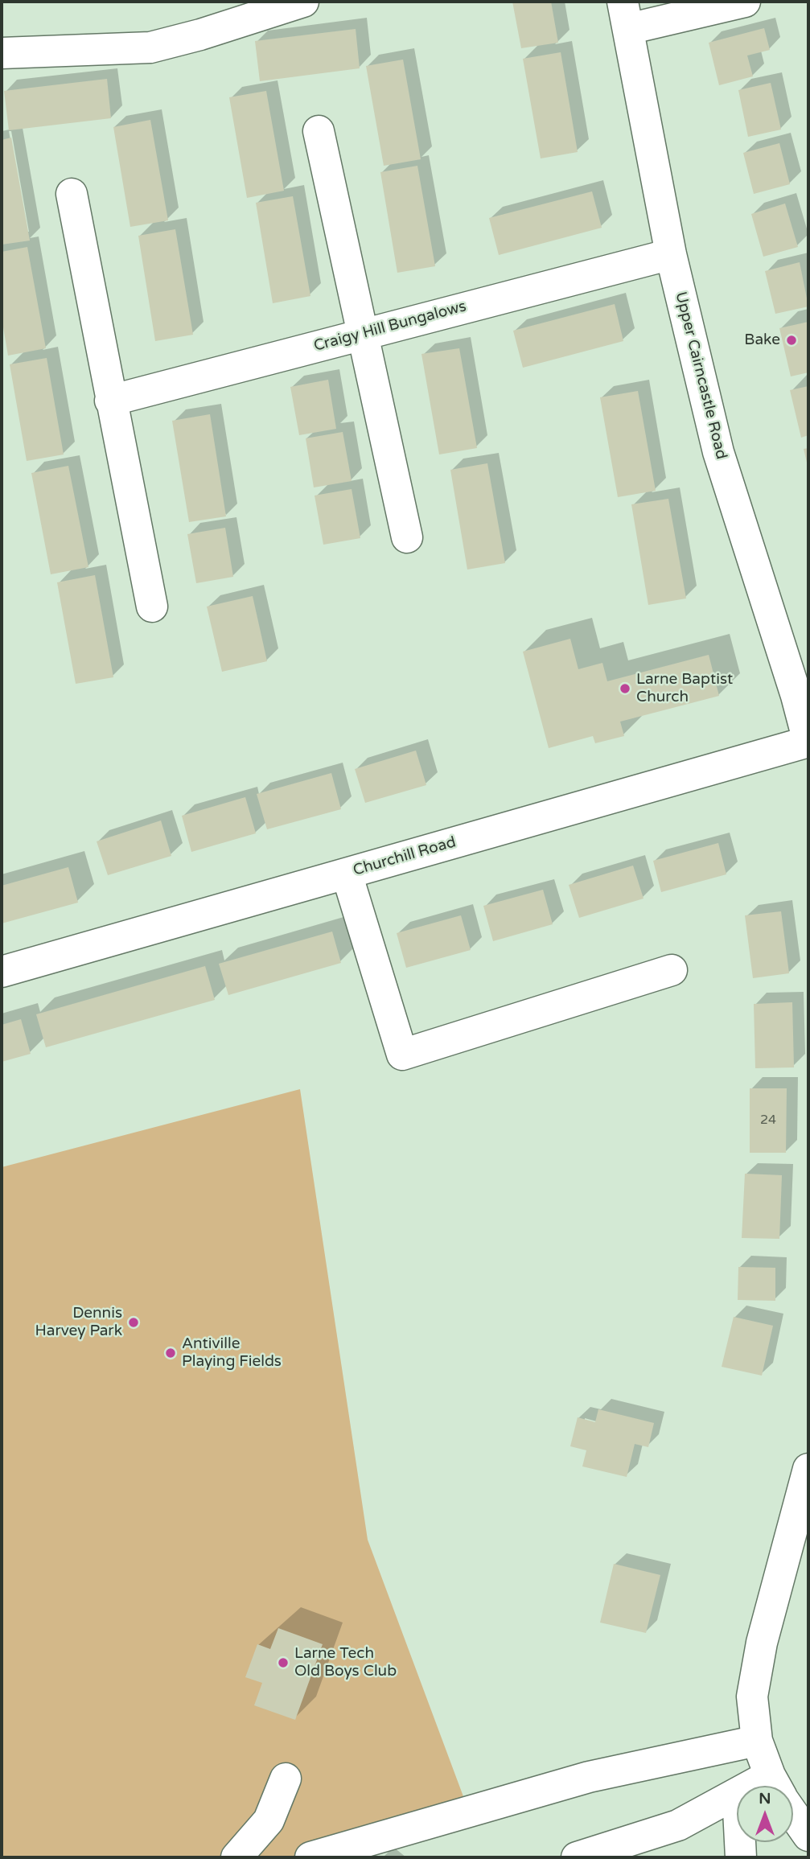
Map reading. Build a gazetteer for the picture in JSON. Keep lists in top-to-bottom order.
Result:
{
  "streets": {
    "street": ["Craigy Hill Bungalows", "Upper Cairncastle Road", "Churchill Road"]
  },
  "crossings": [
    ["Craigy Hill Bungalows", "Upper Cairncastle Road"],
    ["Upper Cairncastle Road", "Churchill Road"]
  ],
  "places": [
    "Bake",
    "Larne Baptist Church",
    "Dennis Harvey Park",
    "Antiville Playing Fields",
    "Larne Tech Old Boys Club"
  ],
  "house_numbers": ["24"],
  "north": "top"
}
